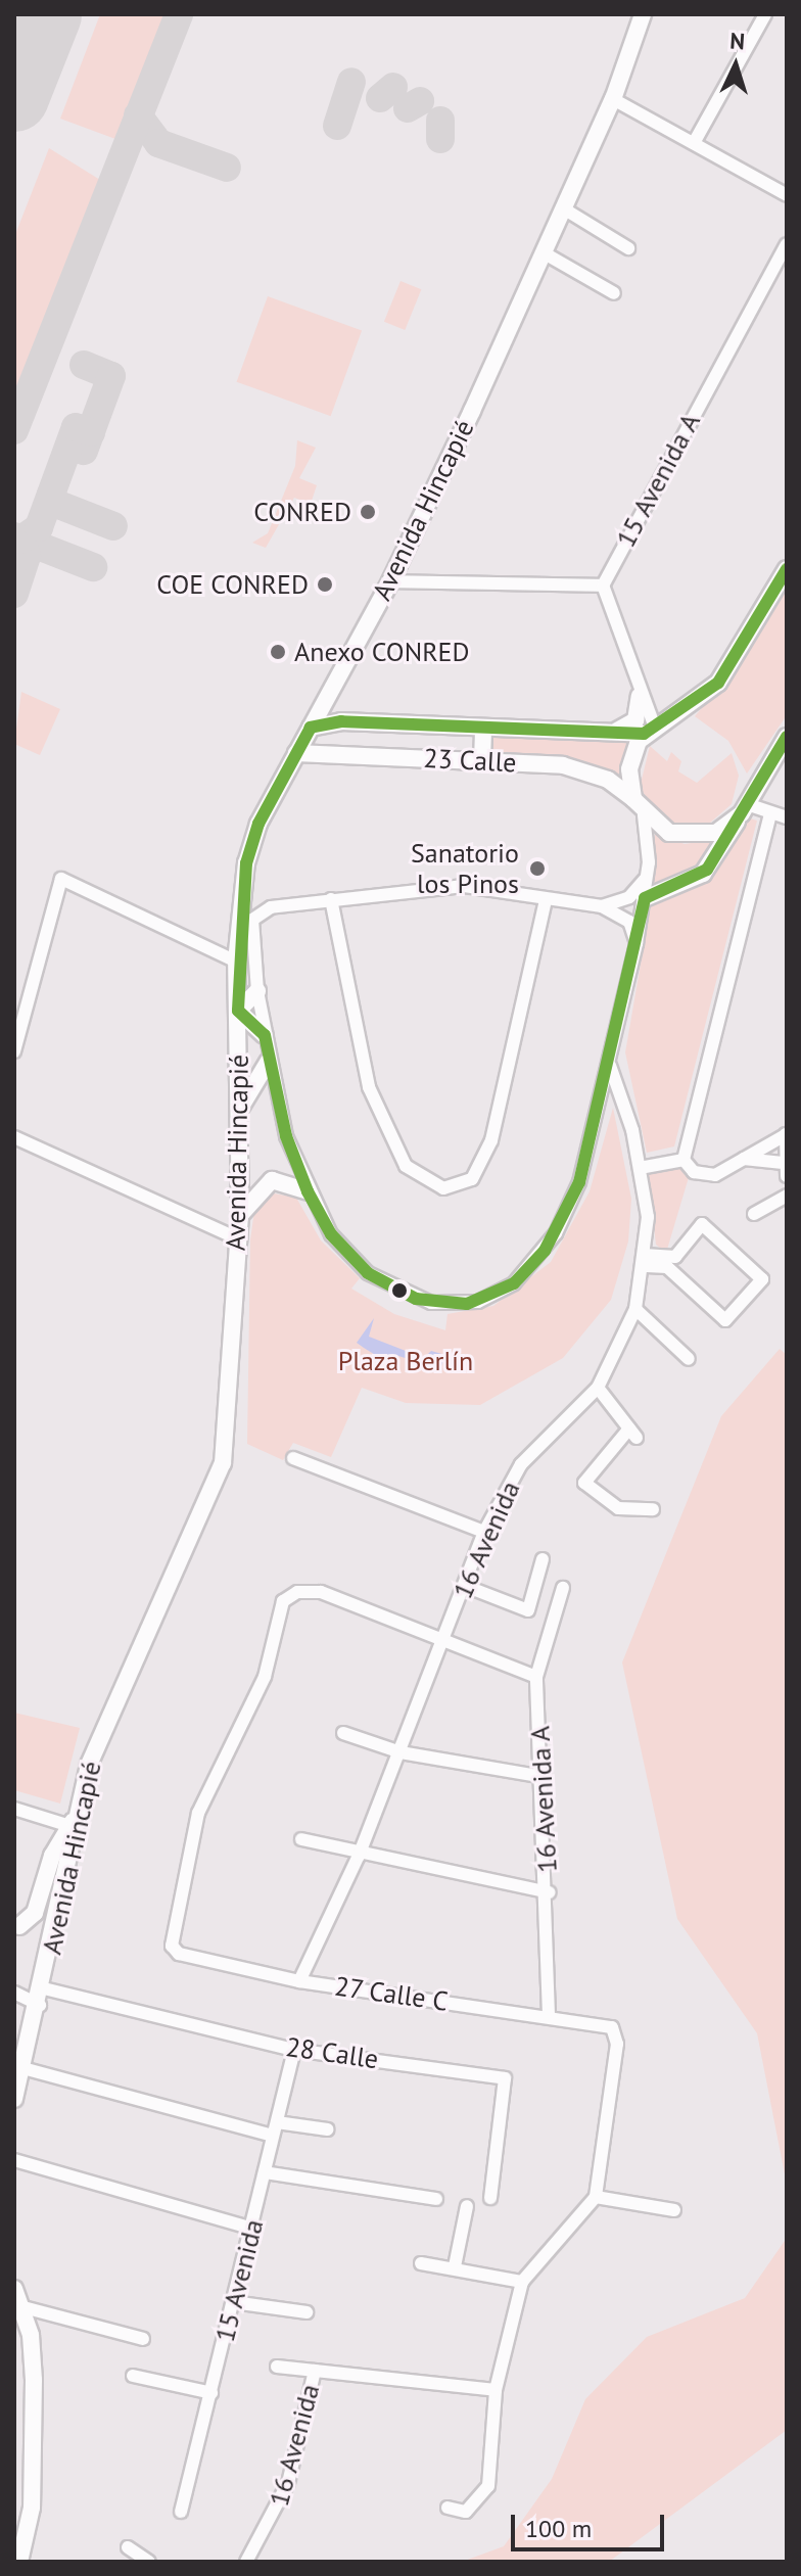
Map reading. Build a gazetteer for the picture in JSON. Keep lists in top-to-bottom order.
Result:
{
  "streets": {
    "main road": ["Avenida Hincapié", "23 Calle"],
    "street": [
      "15 Avenida A",
      "16 Avenida",
      "16 Avenida A",
      "27 Calle C",
      "28 Calle",
      "15 Avenida"
    ]
  },
  "crossings": [
    ["Avenida Hincapié", "23 Calle"],
    ["Avenida Hincapié", "28 Calle"],
    ["16 Avenida", "27 Calle C"],
    ["16 Avenida A", "27 Calle C"],
    ["28 Calle", "15 Avenida"]
  ],
  "parks": ["Plaza Berlín"],
  "places": [
    "CONRED",
    "COE CONRED",
    "Anexo CONRED",
    "Sanatorio los Pinos"
  ],
  "scale_bar": "100 m",
  "north": "top"
}
